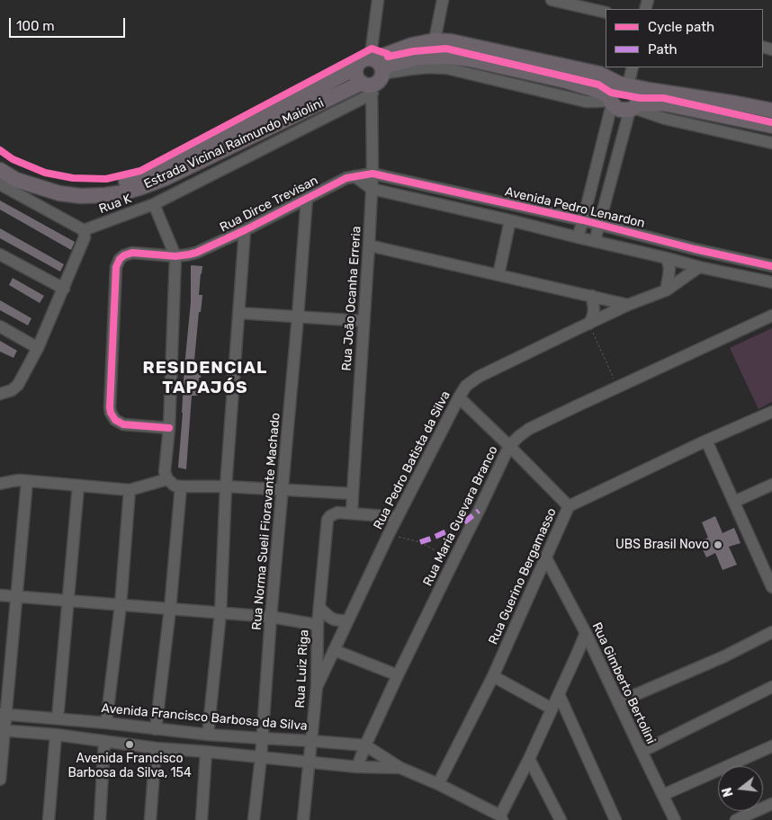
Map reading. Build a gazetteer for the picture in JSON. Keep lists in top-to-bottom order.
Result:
{
  "streets": {
    "main road": ["Estrada Vicinal Raimundo Maiolini"],
    "street": [
      "Rua K",
      "Rua Dirce Trevisan",
      "Avenida Pedro Lenardon",
      "Rua João Ocanha Erreria",
      "Rua Pedro Batista da Silva",
      "Rua Maria Guevara Branco",
      "Rua Norma Sueli Fioravante Machado",
      "Rua Guerino Bergamasso",
      "Rua Luiz Riga",
      "Rua Gimberto Bertolini",
      "Avenida Francisco Barbosa da Silva"
    ]
  },
  "crossings": [
    ["Estrada Vicinal Raimundo Maiolini", "Rua K"],
    ["Estrada Vicinal Raimundo Maiolini", "Rua João Ocanha Erreria"],
    ["Rua K", "Rua João Ocanha Erreria"],
    ["Rua Dirce Trevisan", "Avenida Pedro Lenardon"],
    ["Rua Dirce Trevisan", "Rua João Ocanha Erreria"],
    ["Rua Dirce Trevisan", "Rua Norma Sueli Fioravante Machado"],
    ["Avenida Pedro Lenardon", "Rua João Ocanha Erreria"],
    ["Rua João Ocanha Erreria", "Rua Luiz Riga"],
    ["Rua Pedro Batista da Silva", "Rua Luiz Riga"],
    ["Rua Maria Guevara Branco", "Avenida Francisco Barbosa da Silva"],
    ["Rua Norma Sueli Fioravante Machado", "Avenida Francisco Barbosa da Silva"],
    ["Rua Guerino Bergamasso", "Rua Gimberto Bertolini"],
    ["Rua Guerino Bergamasso", "Avenida Francisco Barbosa da Silva"],
    ["Rua Luiz Riga", "Avenida Francisco Barbosa da Silva"]
  ],
  "districts": ["RESIDENCIAL TAPAJÓS"],
  "places": ["UBS Brasil Novo", "Avenida Francisco Barbosa da Silva, 154"],
  "legend": ["Cycle path", "Path"],
  "scale_bar": "100 m",
  "north": "left"
}
